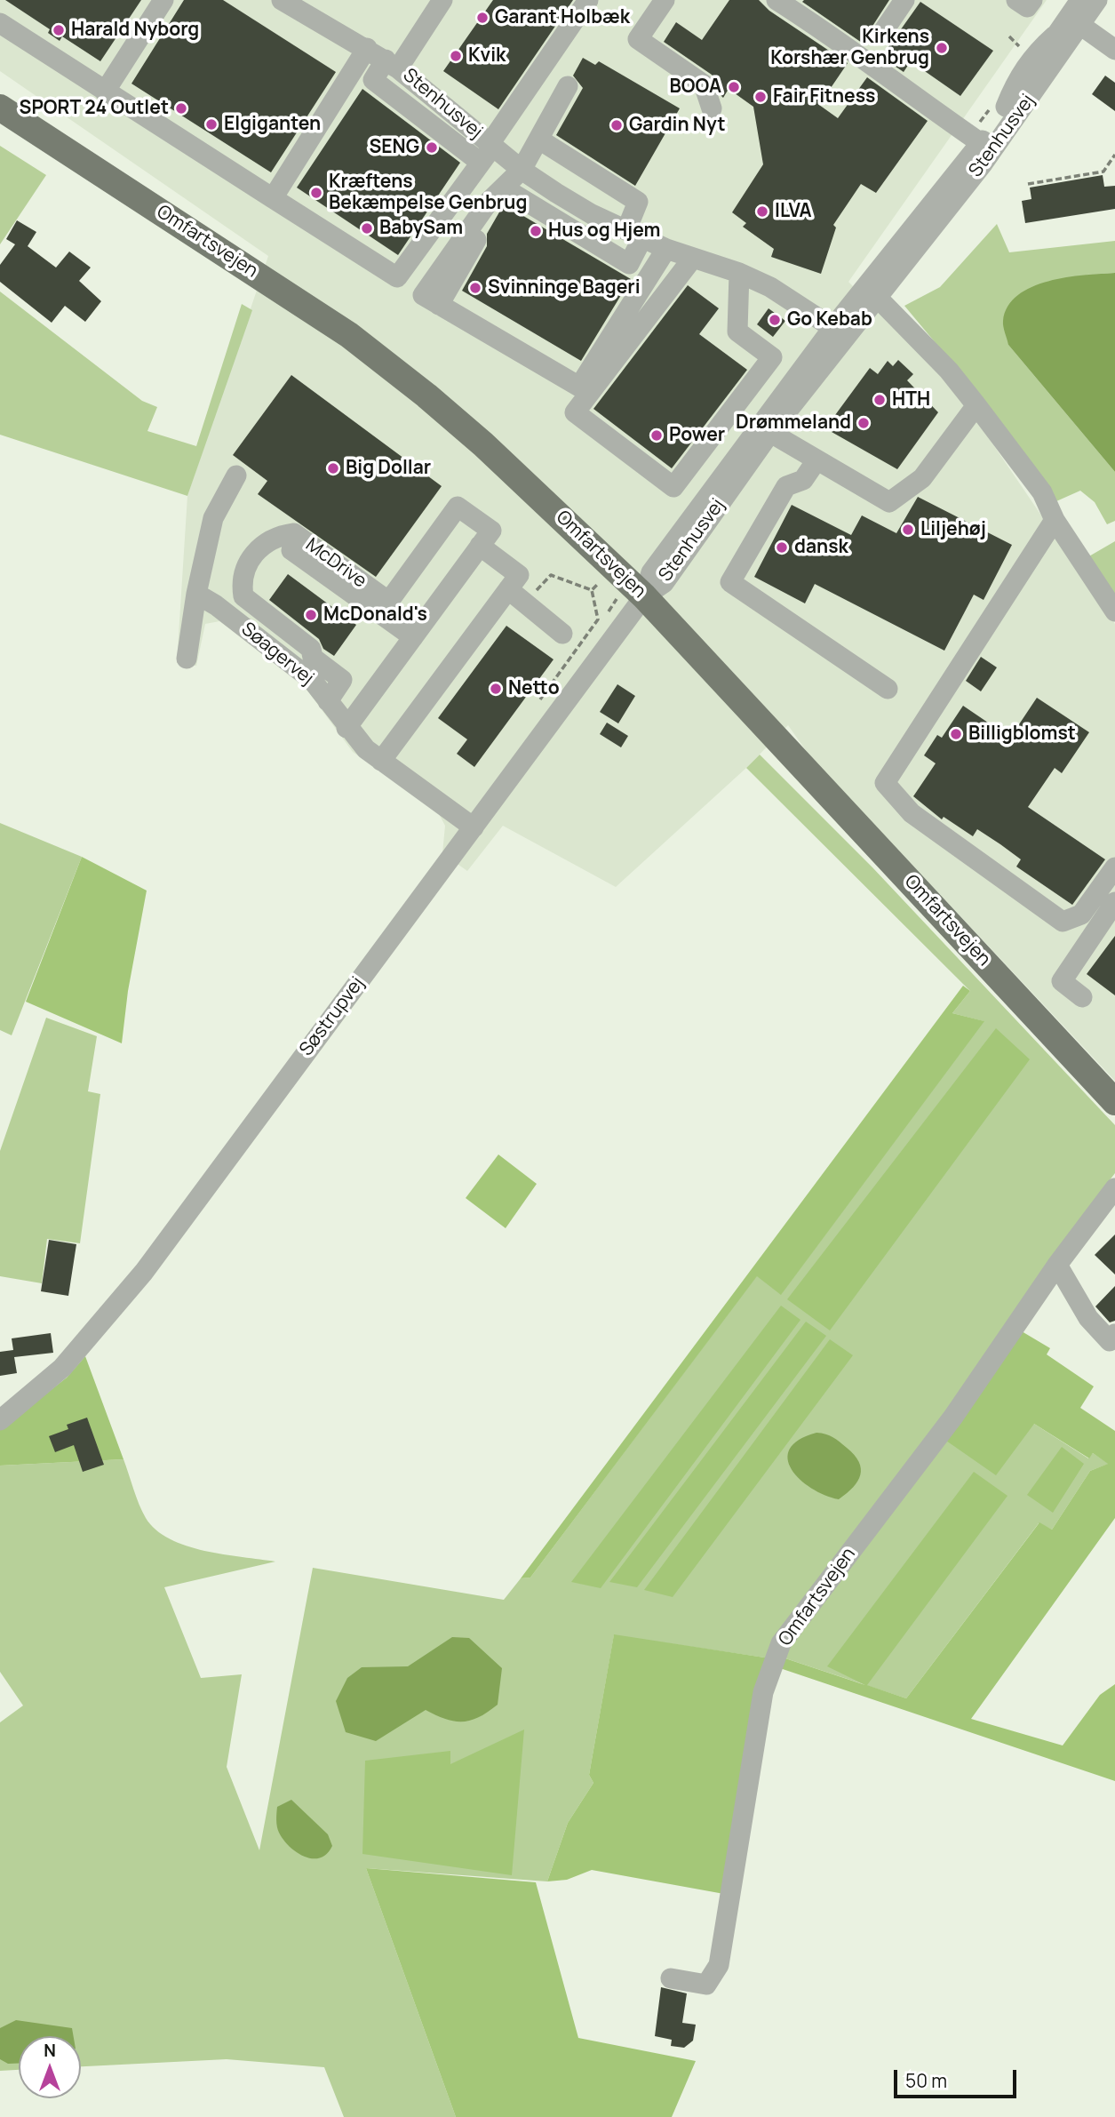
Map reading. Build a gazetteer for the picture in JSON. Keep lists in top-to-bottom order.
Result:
{
  "streets": {
    "main road": ["Omfartsvejen"],
    "street": [
      "Stenhusvej",
      "McDrive",
      "Søagervej",
      "Søstrupvej"
    ]
  },
  "crossings": [
    ["Stenhusvej", "Omfartsvejen"],
    ["Stenhusvej", "Søstrupvej"],
    ["Omfartsvejen", "Søstrupvej"],
    ["McDrive", "Søagervej"],
    ["Søagervej", "Søstrupvej"]
  ],
  "places": [
    "Garant Holbæk",
    "Harald Nyborg",
    "Kirkens Korshær Genbrug",
    "Kvik",
    "BOOA",
    "Fair Fitness",
    "SPORT 24 Outlet",
    "Elgiganten",
    "Gardin Nyt",
    "SENG",
    "Kræftens Bekæmpelse Genbrug",
    "ILVA",
    "BabySam",
    "Hus og Hjem",
    "Svinninge Bageri",
    "Go Kebab",
    "HTH",
    "Drømmeland",
    "Power",
    "Big Dollar",
    "Liljehøj",
    "dansk",
    "McDonald's",
    "Netto",
    "Billigblomst"
  ],
  "scale_bar": "50 m",
  "north": "top"
}
